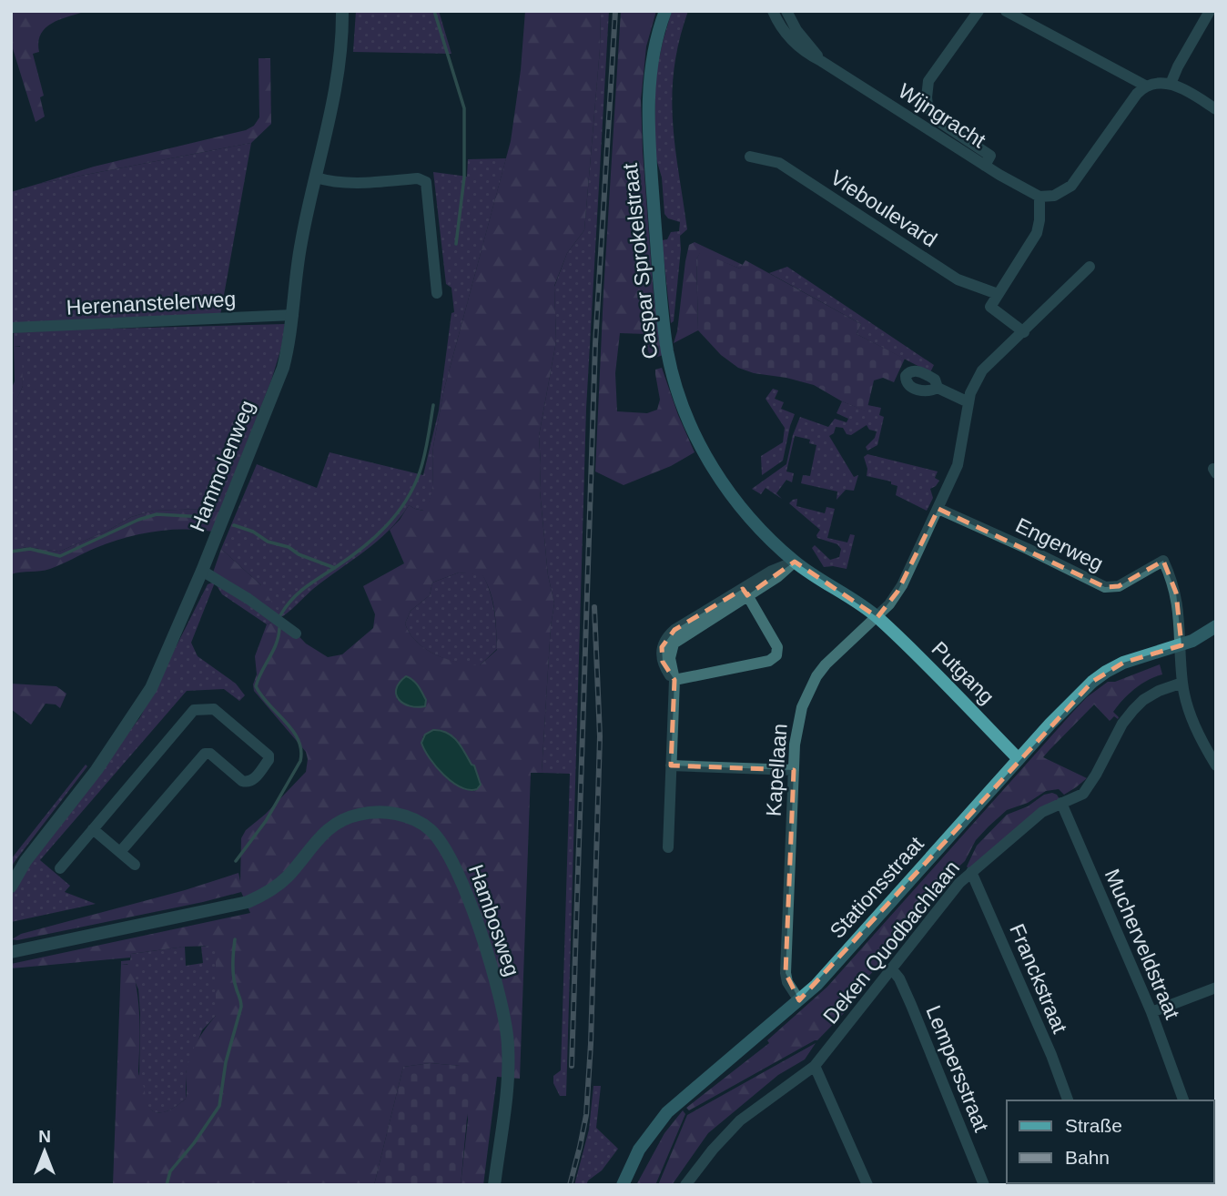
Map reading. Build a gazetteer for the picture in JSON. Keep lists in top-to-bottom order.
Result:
{
  "streets": {
    "main road": ["Caspar Sprokelstraat", "Putgang", "Stationsstraat"],
    "street": [
      "Wijngracht",
      "Vieboulevard",
      "Herenanstelerweg",
      "Hammolenweg",
      "Engerweg",
      "Kapellaan",
      "Hambosweg",
      "Deken Quodbachlaan",
      "Mucherveldstraat",
      "Franckstraat",
      "Lempersstraat"
    ]
  },
  "crossings": [
    ["Caspar Sprokelstraat", "Putgang"],
    ["Caspar Sprokelstraat", "Kapellaan"],
    ["Herenanstelerweg", "Hammolenweg"],
    ["Engerweg", "Kapellaan"],
    ["Engerweg", "Stationsstraat"],
    ["Putgang", "Kapellaan"],
    ["Putgang", "Stationsstraat"],
    ["Kapellaan", "Stationsstraat"],
    ["Deken Quodbachlaan", "Mucherveldstraat"],
    ["Deken Quodbachlaan", "Franckstraat"],
    ["Deken Quodbachlaan", "Lempersstraat"]
  ],
  "legend": ["Straße", "Bahn"],
  "north": "top"
}
